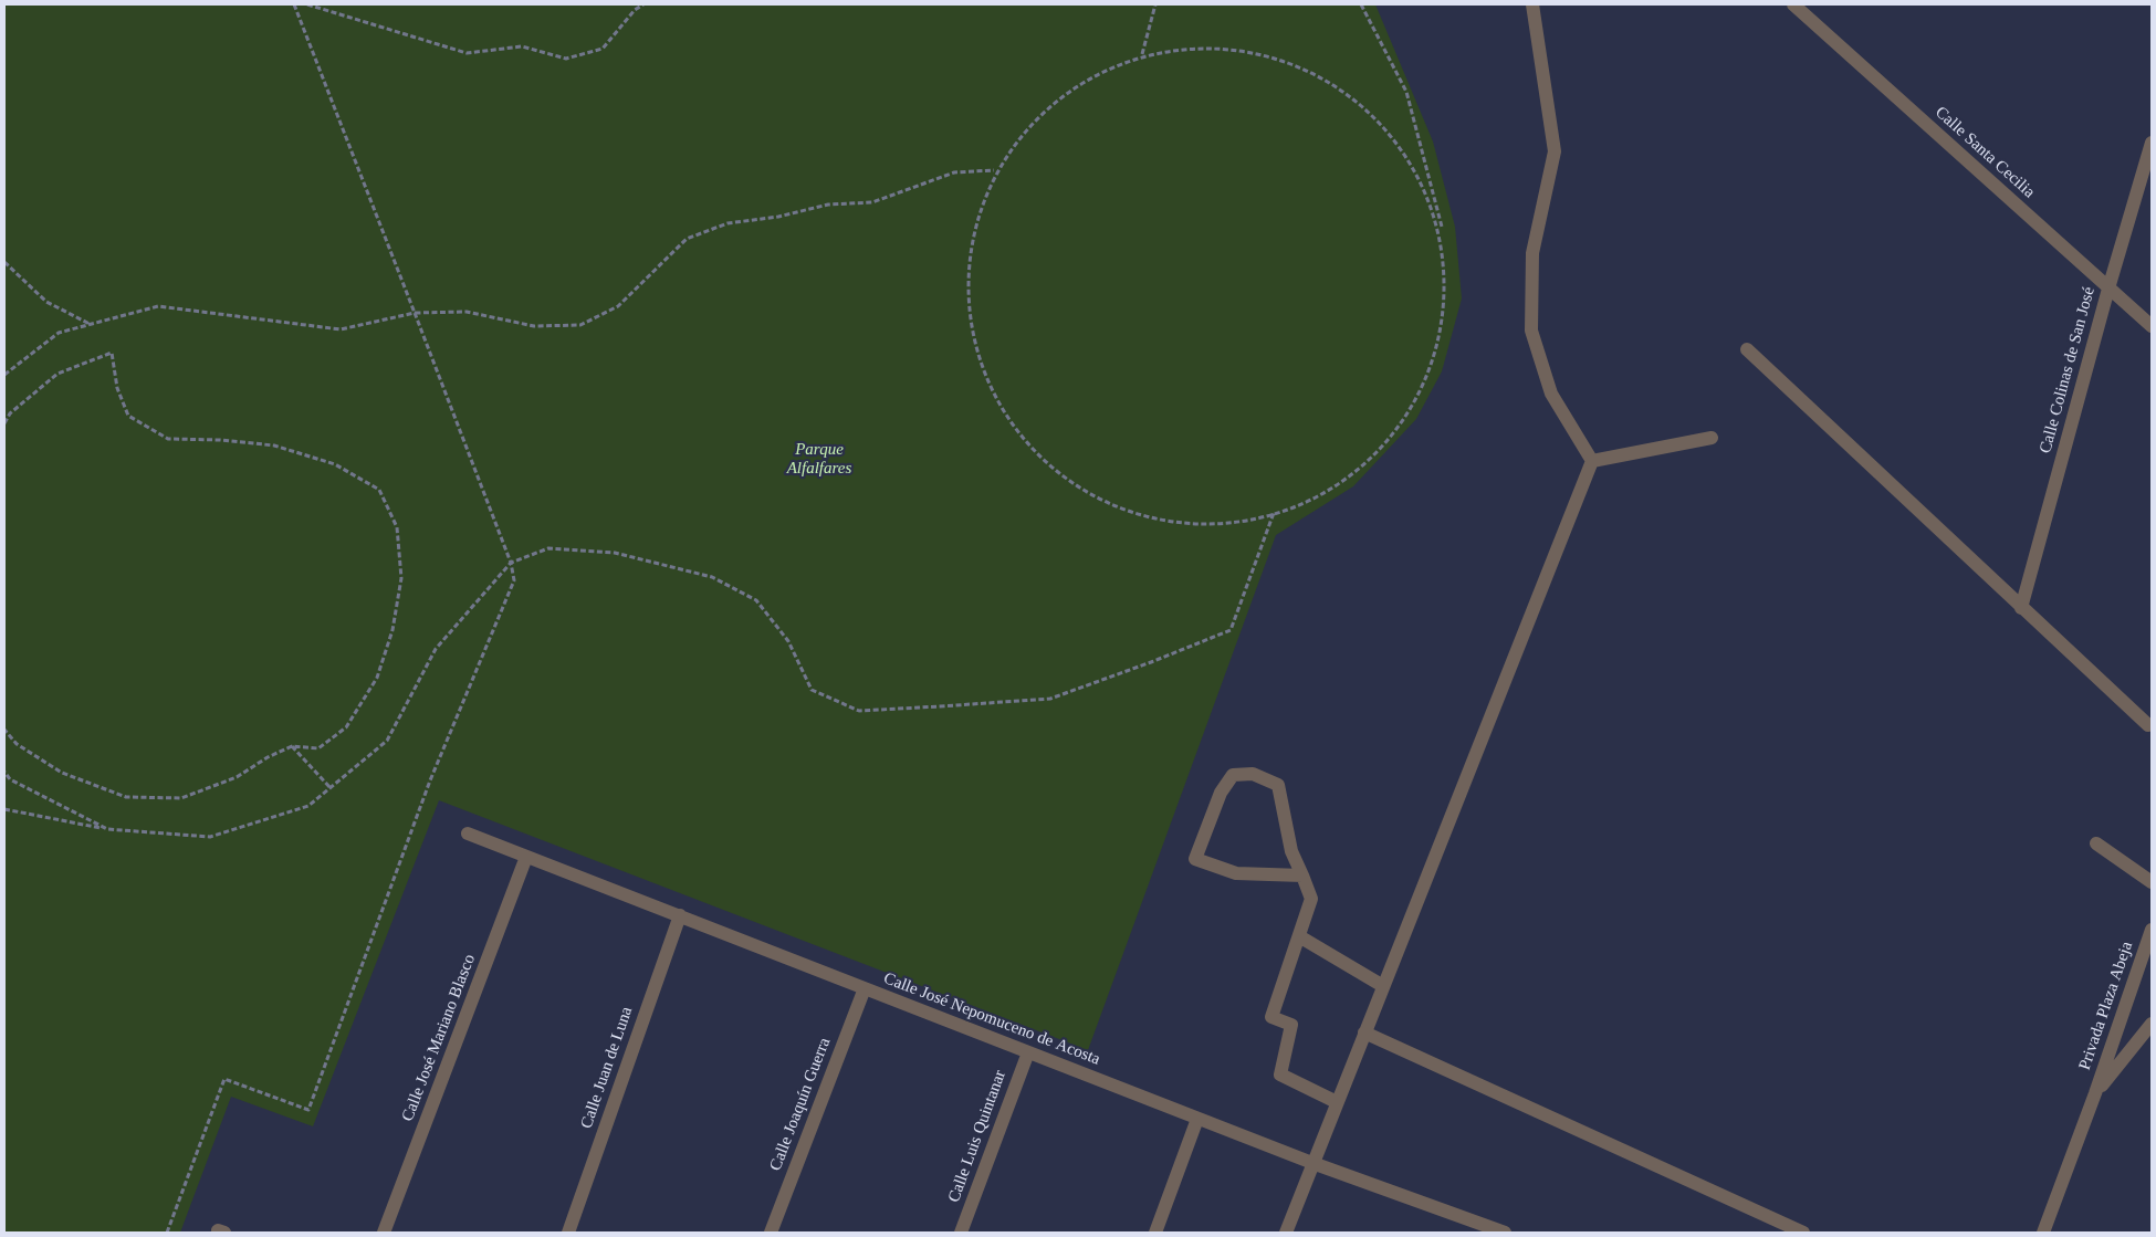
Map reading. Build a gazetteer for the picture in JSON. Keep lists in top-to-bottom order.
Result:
{
  "streets": {
    "street": [
      "Calle Santa Cecilia",
      "Calle Colinas de San José",
      "Privada Plaza Abeja",
      "Calle José Nepomuceno de Acosta",
      "Calle José Mariano Blasco",
      "Calle Juan de Luna",
      "Calle Joaquín Guerra",
      "Calle Luis Quintanar"
    ]
  },
  "crossings": [
    ["Calle Santa Cecilia", "Calle Colinas de San José"],
    ["Calle José Nepomuceno de Acosta", "Calle José Mariano Blasco"],
    ["Calle José Nepomuceno de Acosta", "Calle Juan de Luna"],
    ["Calle José Nepomuceno de Acosta", "Calle Joaquín Guerra"],
    ["Calle José Nepomuceno de Acosta", "Calle Luis Quintanar"]
  ],
  "parks": ["Parque Alfalfares"]
}
